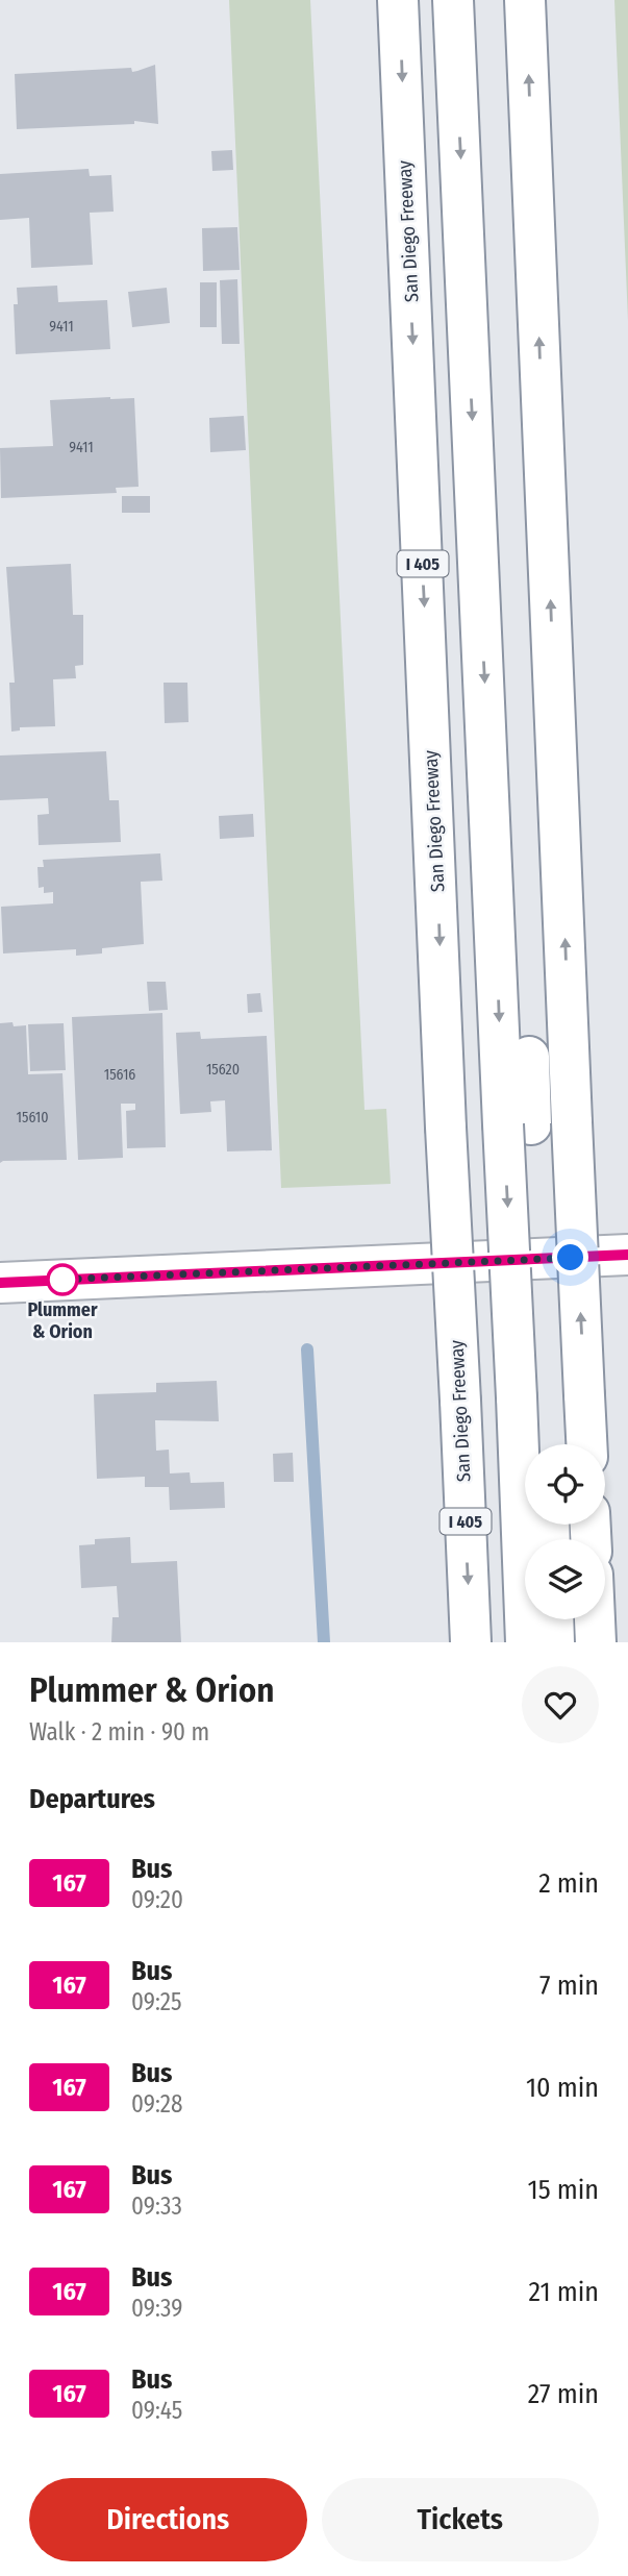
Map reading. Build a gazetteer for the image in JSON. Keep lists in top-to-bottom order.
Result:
{
  "streets": {
    "main road": ["San Diego Freeway", "I 405"]
  },
  "places": ["Plummer & Orion"],
  "lines": ["bus line 167"],
  "house_numbers": [
    "9411",
    "9411",
    "15620",
    "15616",
    "15610"
  ],
  "page": {
    "heading": [
      ["Plummer & Orion", "Walk · 2 min · 90 m"],
      "Departures"
    ],
    "list": [
      {
        "mark": "167",
        "name": "Bus",
        "note": "09:20",
        "value": "2 min"
      },
      {
        "mark": "167",
        "name": "Bus",
        "note": "09:25",
        "value": "7 min"
      },
      {
        "mark": "167",
        "name": "Bus",
        "note": "09:28",
        "value": "10 min"
      },
      {
        "mark": "167",
        "name": "Bus",
        "note": "09:33",
        "value": "15 min"
      },
      {
        "mark": "167",
        "name": "Bus",
        "note": "09:39",
        "value": "21 min"
      },
      {
        "mark": "167",
        "name": "Bus",
        "note": "09:45",
        "value": "27 min"
      }
    ],
    "buttons": ["Directions", "Tickets"]
  }
}
